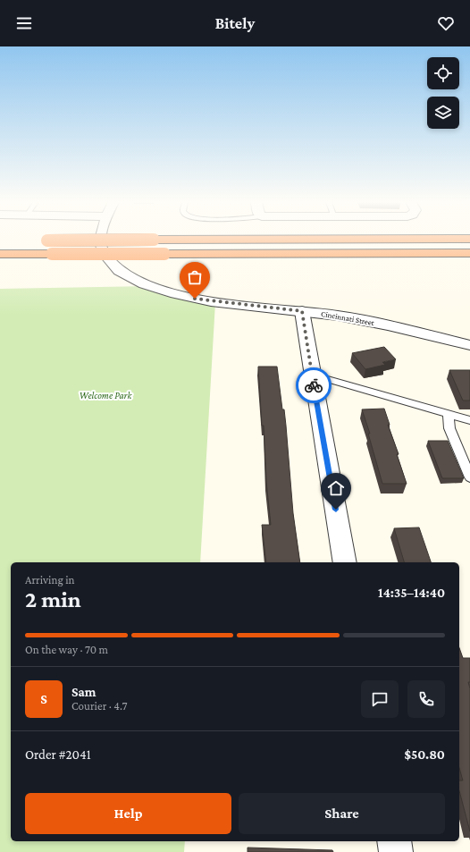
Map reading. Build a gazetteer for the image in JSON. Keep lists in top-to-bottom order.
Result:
{
  "streets": {
    "street": ["Cincinnati Street"]
  },
  "parks": ["Welcome Park"],
  "page": {
    "header": "Bitely",
    "heading": ["2 min", "Arriving in", "14:35–14:40"],
    "panel": [
      "Sam",
      "Courier · 4.7",
      "Order #2041",
      "$50.80"
    ],
    "bar": "On the way · 70 m",
    "round": "S",
    "buttons": ["Help", "Share"]
  }
}
